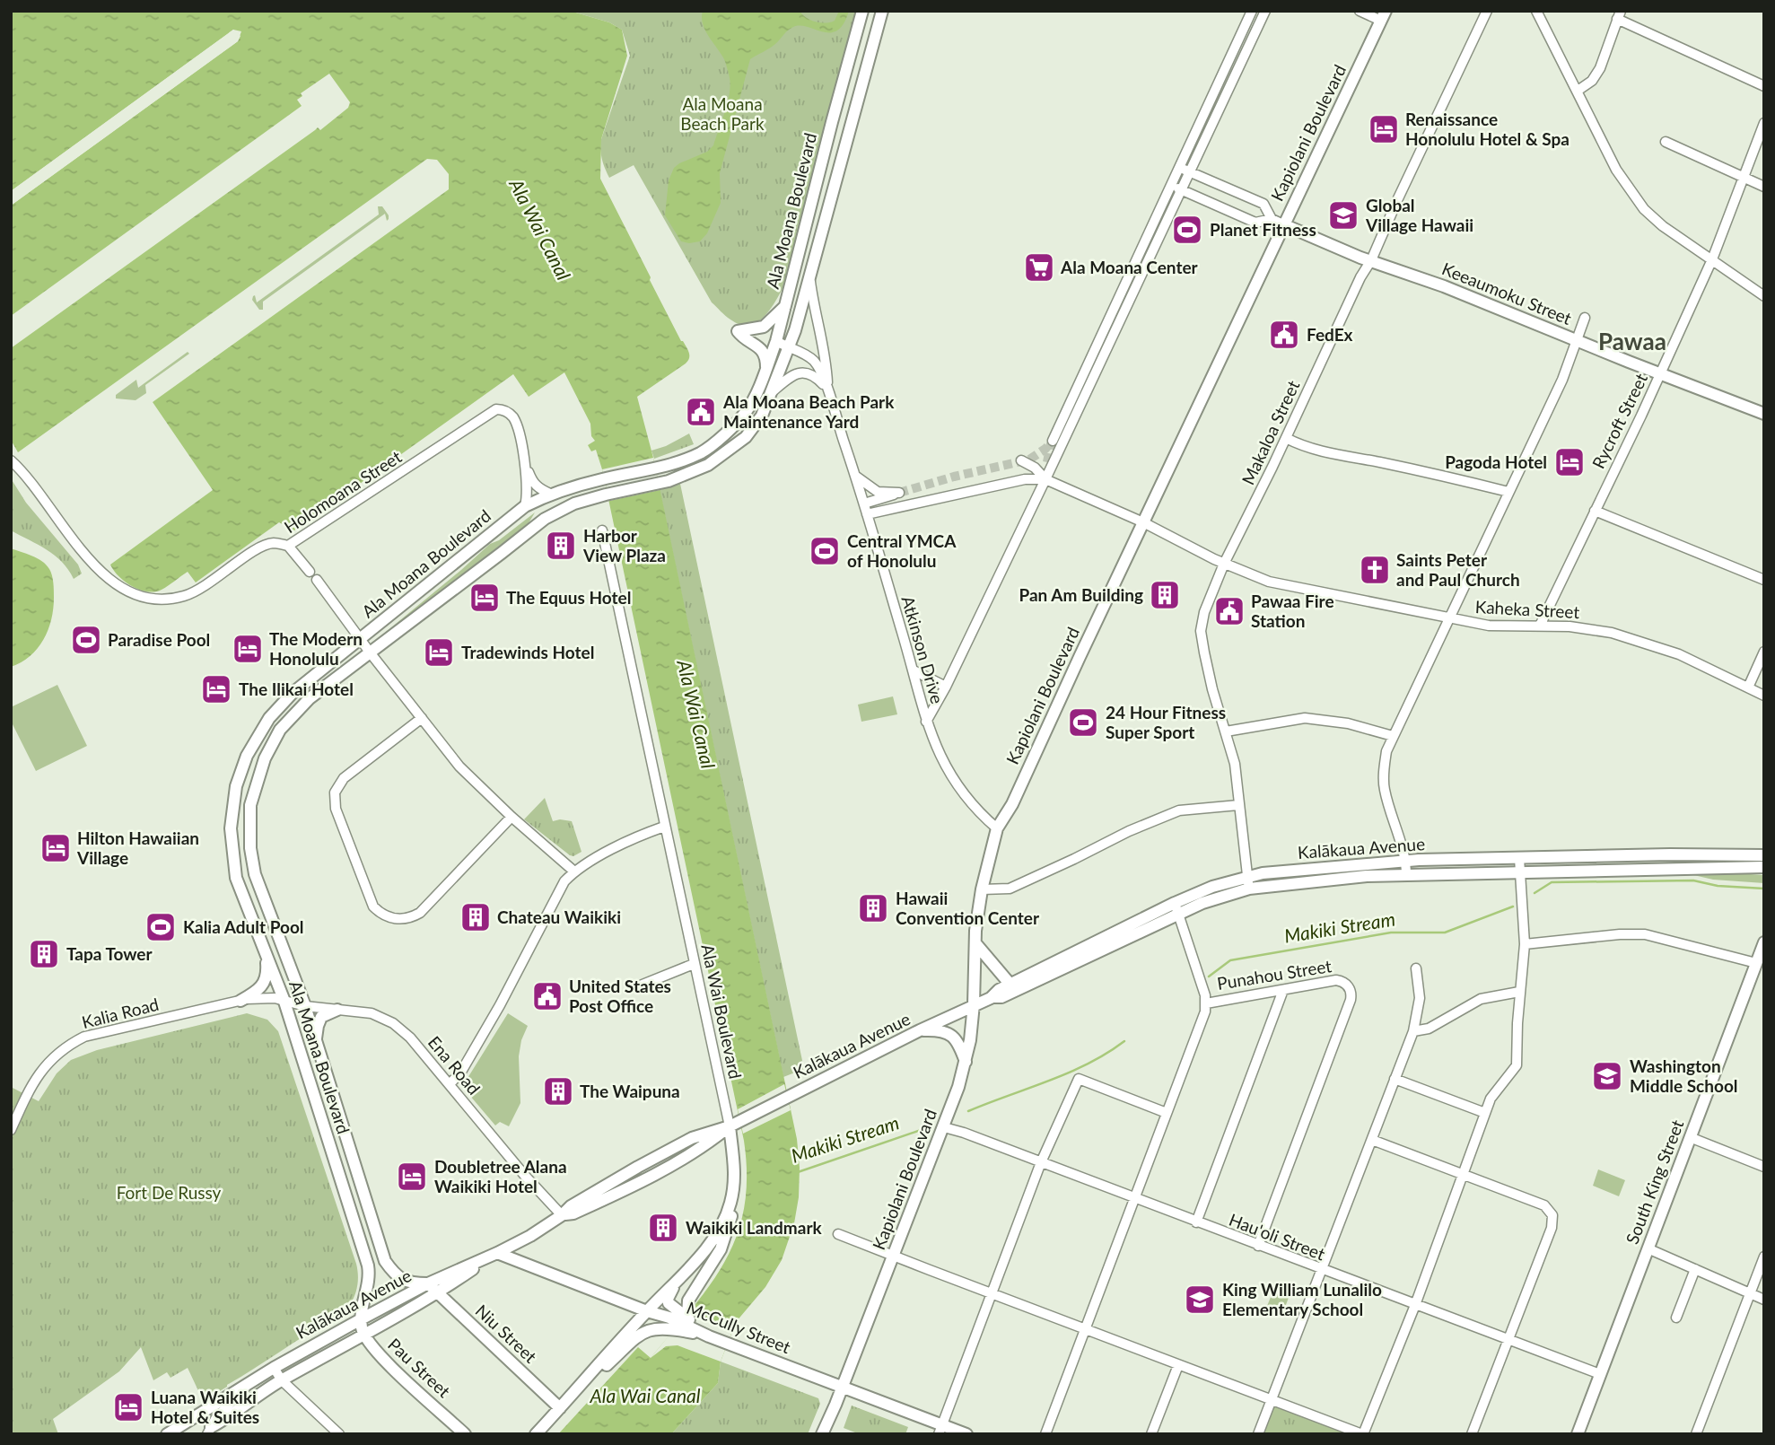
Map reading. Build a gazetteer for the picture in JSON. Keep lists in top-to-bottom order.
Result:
{
  "streets": {
    "main road": [
      "Kapiolani Boulevard",
      "Ala Moana Boulevard",
      "Keeaumoku Street",
      "Kalākaua Avenue",
      "Ala Wai Boulevard",
      "South King Street",
      "McCully Street",
      "Niu Street",
      "Pau Street"
    ],
    "street": [
      "Rycroft Street",
      "Makaloa Street",
      "Holomoana Street",
      "Kaheka Street",
      "Atkinson Drive",
      "Punahou Street",
      "Kalia Road",
      "Ena Road",
      "Hau'oli Street"
    ]
  },
  "crossings": [
    ["Kapiolani Boulevard", "Keeaumoku Street"],
    ["Kapiolani Boulevard", "Kaheka Street"],
    ["Kapiolani Boulevard", "Atkinson Drive"],
    ["Kapiolani Boulevard", "Kalākaua Avenue"],
    ["Kapiolani Boulevard", "Hau'oli Street"],
    ["Kapiolani Boulevard", "McCully Street"],
    ["Ala Moana Boulevard", "Holomoana Street"],
    ["Ala Moana Boulevard", "Atkinson Drive"],
    ["Ala Moana Boulevard", "Kalākaua Avenue"],
    ["Ala Moana Boulevard", "Kalia Road"],
    ["Ala Moana Boulevard", "Ena Road"],
    ["Ala Moana Boulevard", "Niu Street"],
    ["Ala Moana Boulevard", "Pau Street"],
    ["Keeaumoku Street", "Rycroft Street"],
    ["Keeaumoku Street", "Makaloa Street"],
    ["Rycroft Street", "Kaheka Street"],
    ["Makaloa Street", "Kaheka Street"],
    ["Makaloa Street", "Kalākaua Avenue"],
    ["Kalākaua Avenue", "Ala Wai Boulevard"],
    ["Kalākaua Avenue", "Ena Road"],
    ["Kalākaua Avenue", "McCully Street"],
    ["Kalākaua Avenue", "Niu Street"],
    ["Kalākaua Avenue", "Pau Street"],
    ["Punahou Street", "Hau'oli Street"],
    ["Ala Wai Boulevard", "McCully Street"],
    ["Ala Wai Boulevard", "Niu Street"],
    ["Kalia Road", "Ena Road"],
    ["South King Street", "Hau'oli Street"]
  ],
  "districts": ["Pawaa"],
  "water": ["Ala Wai Canal", "Makiki Stream"],
  "parks": ["Ala Moana Beach Park", "Fort De Russy"],
  "places": {
    "hotel": [
      "Renaissance Honolulu Hotel & Spa",
      "Pagoda Hotel",
      "The Equus Hotel",
      "The Modern Honolulu",
      "Tradewinds Hotel",
      "The Ilikai Hotel",
      "Hilton Hawaiian Village",
      "Doubletree Alana Waikiki Hotel",
      "Luana Waikiki Hotel & Suites"
    ],
    "school or university": ["Global Village Hawaii", "Washington Middle School", "King William Lunalilo Elementary School"],
    "sports": [
      "Planet Fitness",
      "Central YMCA of Honolulu",
      "Paradise Pool",
      "24 Hour Fitness Super Sport",
      "Kalia Adult Pool"
    ],
    "supermarket": ["Ala Moana Center"],
    "public building": [
      "FedEx",
      "Ala Moana Beach Park Maintenance Yard",
      "Pawaa Fire Station",
      "United States Post Office"
    ],
    "building": [
      "Harbor View Plaza",
      "Pan Am Building",
      "Hawaii Convention Center",
      "Chateau Waikiki",
      "Tapa Tower",
      "The Waipuna",
      "Waikiki Landmark"
    ],
    "church": ["Saints Peter and Paul Church"]
  }
}
